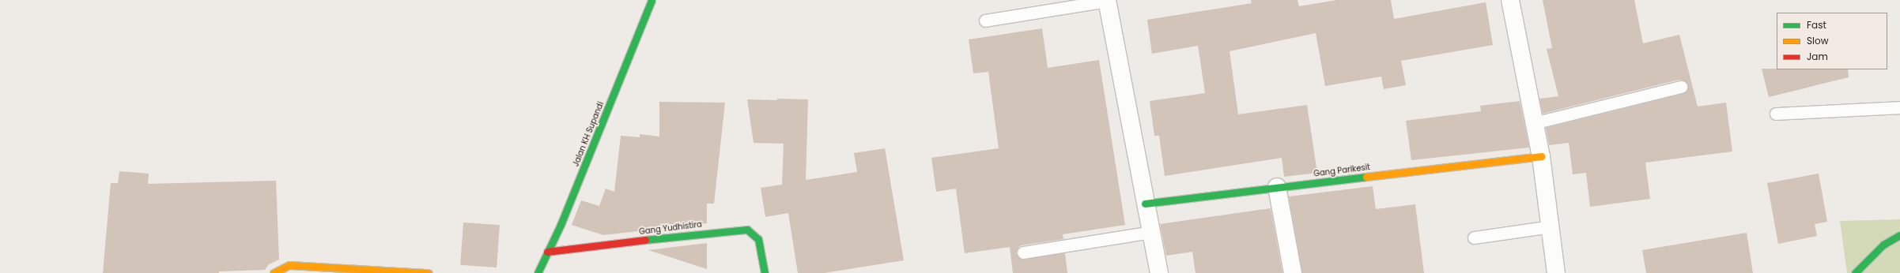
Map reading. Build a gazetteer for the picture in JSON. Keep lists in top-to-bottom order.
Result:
{
  "streets": {
    "street": ["Jalan KH Supandi", "Gang Parikesit", "Gang Yudhistira"]
  },
  "crossings": [
    ["Jalan KH Supandi", "Gang Yudhistira"]
  ],
  "legend": ["Fast", "Slow", "Jam"]
}
